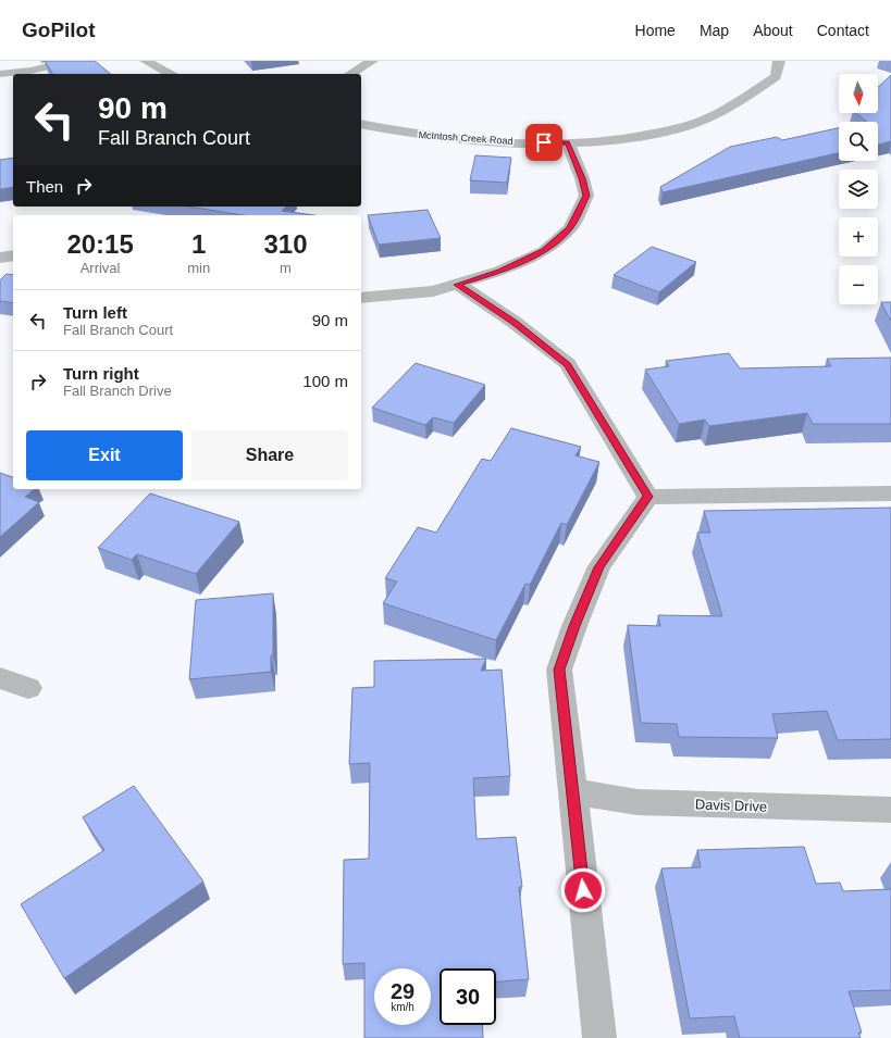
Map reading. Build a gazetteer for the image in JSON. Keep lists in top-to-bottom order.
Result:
{
  "streets": {
    "street": ["McIntosh Creek Road", "Davis Drive"]
  },
  "north": "bottom",
  "page": {
    "header": "GoPilot",
    "nav": [
      "Home",
      "Map",
      "About",
      "Contact"
    ],
    "map_buttons": ["+", "−"],
    "turn": ["90 m", "Fall Branch Court"],
    "then": "Then",
    "eta": [
      "20:15",
      "Arrival",
      "1",
      "min",
      "310",
      "m"
    ],
    "list": [
      {
        "name": "Turn left",
        "note": "Fall Branch Court",
        "value": "90 m"
      },
      {
        "name": "Turn right",
        "note": "Fall Branch Drive",
        "value": "100 m"
      }
    ],
    "buttons": ["Exit", "Share"],
    "speed": "29 km/h",
    "limit": "30"
  }
}
